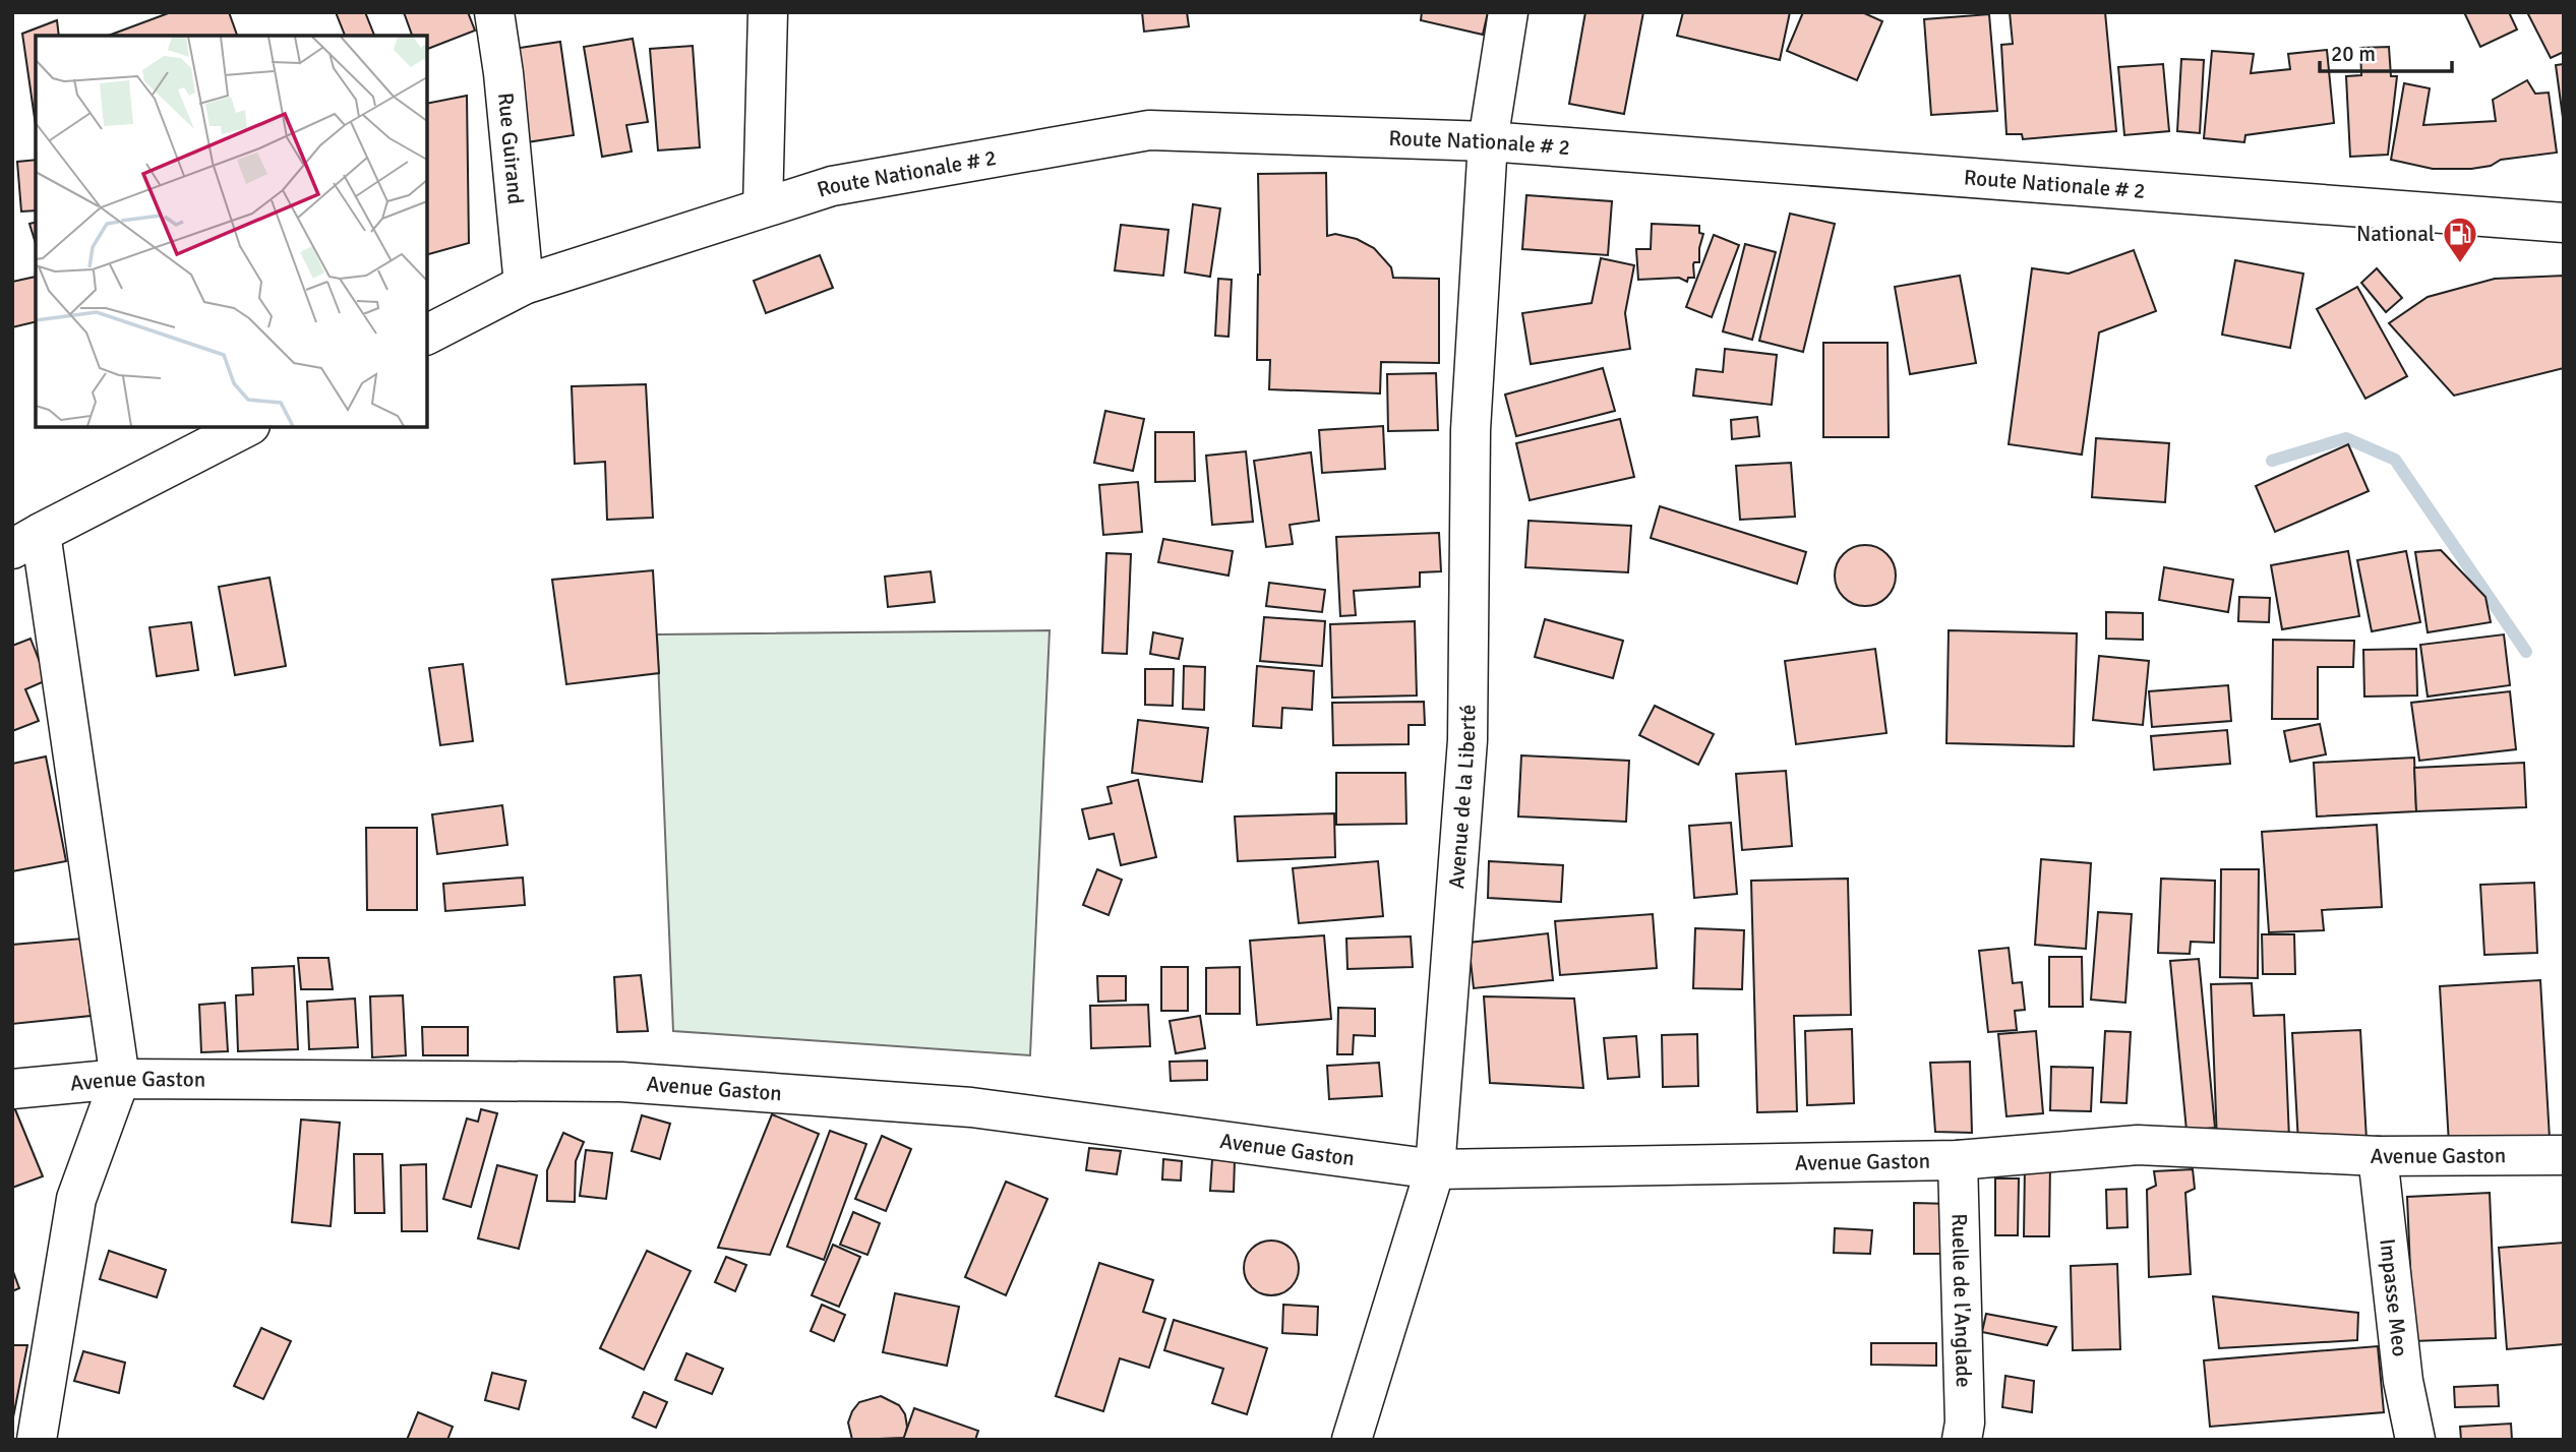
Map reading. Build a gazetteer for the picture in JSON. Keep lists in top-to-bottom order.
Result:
{
  "streets": {
    "street": [
      "Route Nationale # 2",
      "Rue Guirand",
      "Avenue de la Liberté",
      "Avenue Gaston",
      "Impasse Meo",
      "Ruelle de l'Anglade"
    ]
  },
  "crossings": [
    ["Route Nationale # 2", "Rue Guirand"],
    ["Route Nationale # 2", "Avenue de la Liberté"],
    ["Avenue de la Liberté", "Avenue Gaston"],
    ["Avenue Gaston", "Impasse Meo"],
    ["Avenue Gaston", "Ruelle de l'Anglade"]
  ],
  "places": {
    "fuel station": ["National"]
  },
  "scale_bar": "20 m"
}
